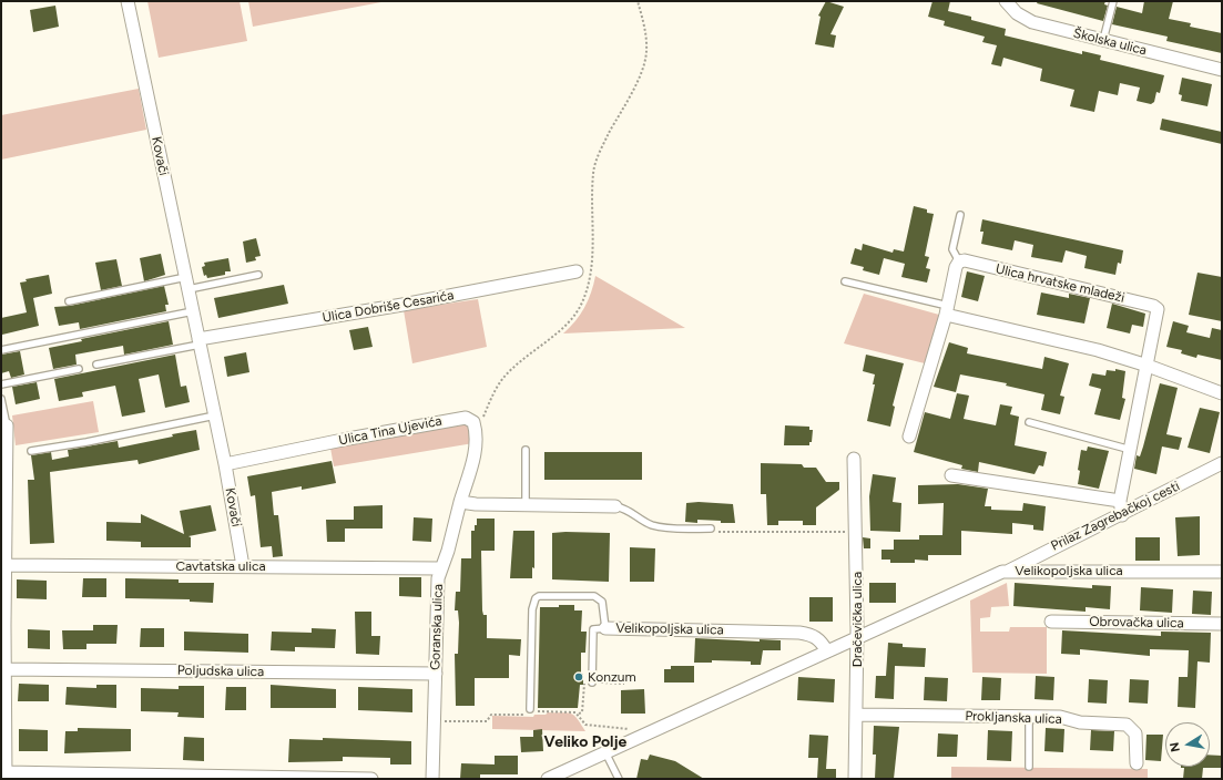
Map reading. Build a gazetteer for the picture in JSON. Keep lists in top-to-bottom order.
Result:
{
  "streets": {
    "street": [
      "Školska ulica",
      "Kovači",
      "Ulica hrvatske mladeži",
      "Ulica Dobriše Cesarića",
      "Ulica Tina Ujevića",
      "Prilaz Zagrebačkoj cesti",
      "Cavtatska ulica",
      "Velikopoljska ulica",
      "Dračevička ulica",
      "Obrovačka ulica",
      "Goranska ulica",
      "Poljudska ulica",
      "Prokljanska ulica"
    ]
  },
  "crossings": [
    ["Kovači", "Ulica Dobriše Cesarića"],
    ["Kovači", "Ulica Tina Ujevića"],
    ["Kovači", "Cavtatska ulica"],
    ["Ulica hrvatske mladeži", "Prilaz Zagrebačkoj cesti"],
    ["Prilaz Zagrebačkoj cesti", "Velikopoljska ulica"],
    ["Cavtatska ulica", "Goranska ulica"],
    ["Velikopoljska ulica", "Dračevička ulica"],
    ["Dračevička ulica", "Prokljanska ulica"],
    ["Goranska ulica", "Poljudska ulica"]
  ],
  "districts": ["Veliko Polje"],
  "places": ["Konzum"],
  "north": "left"
}
